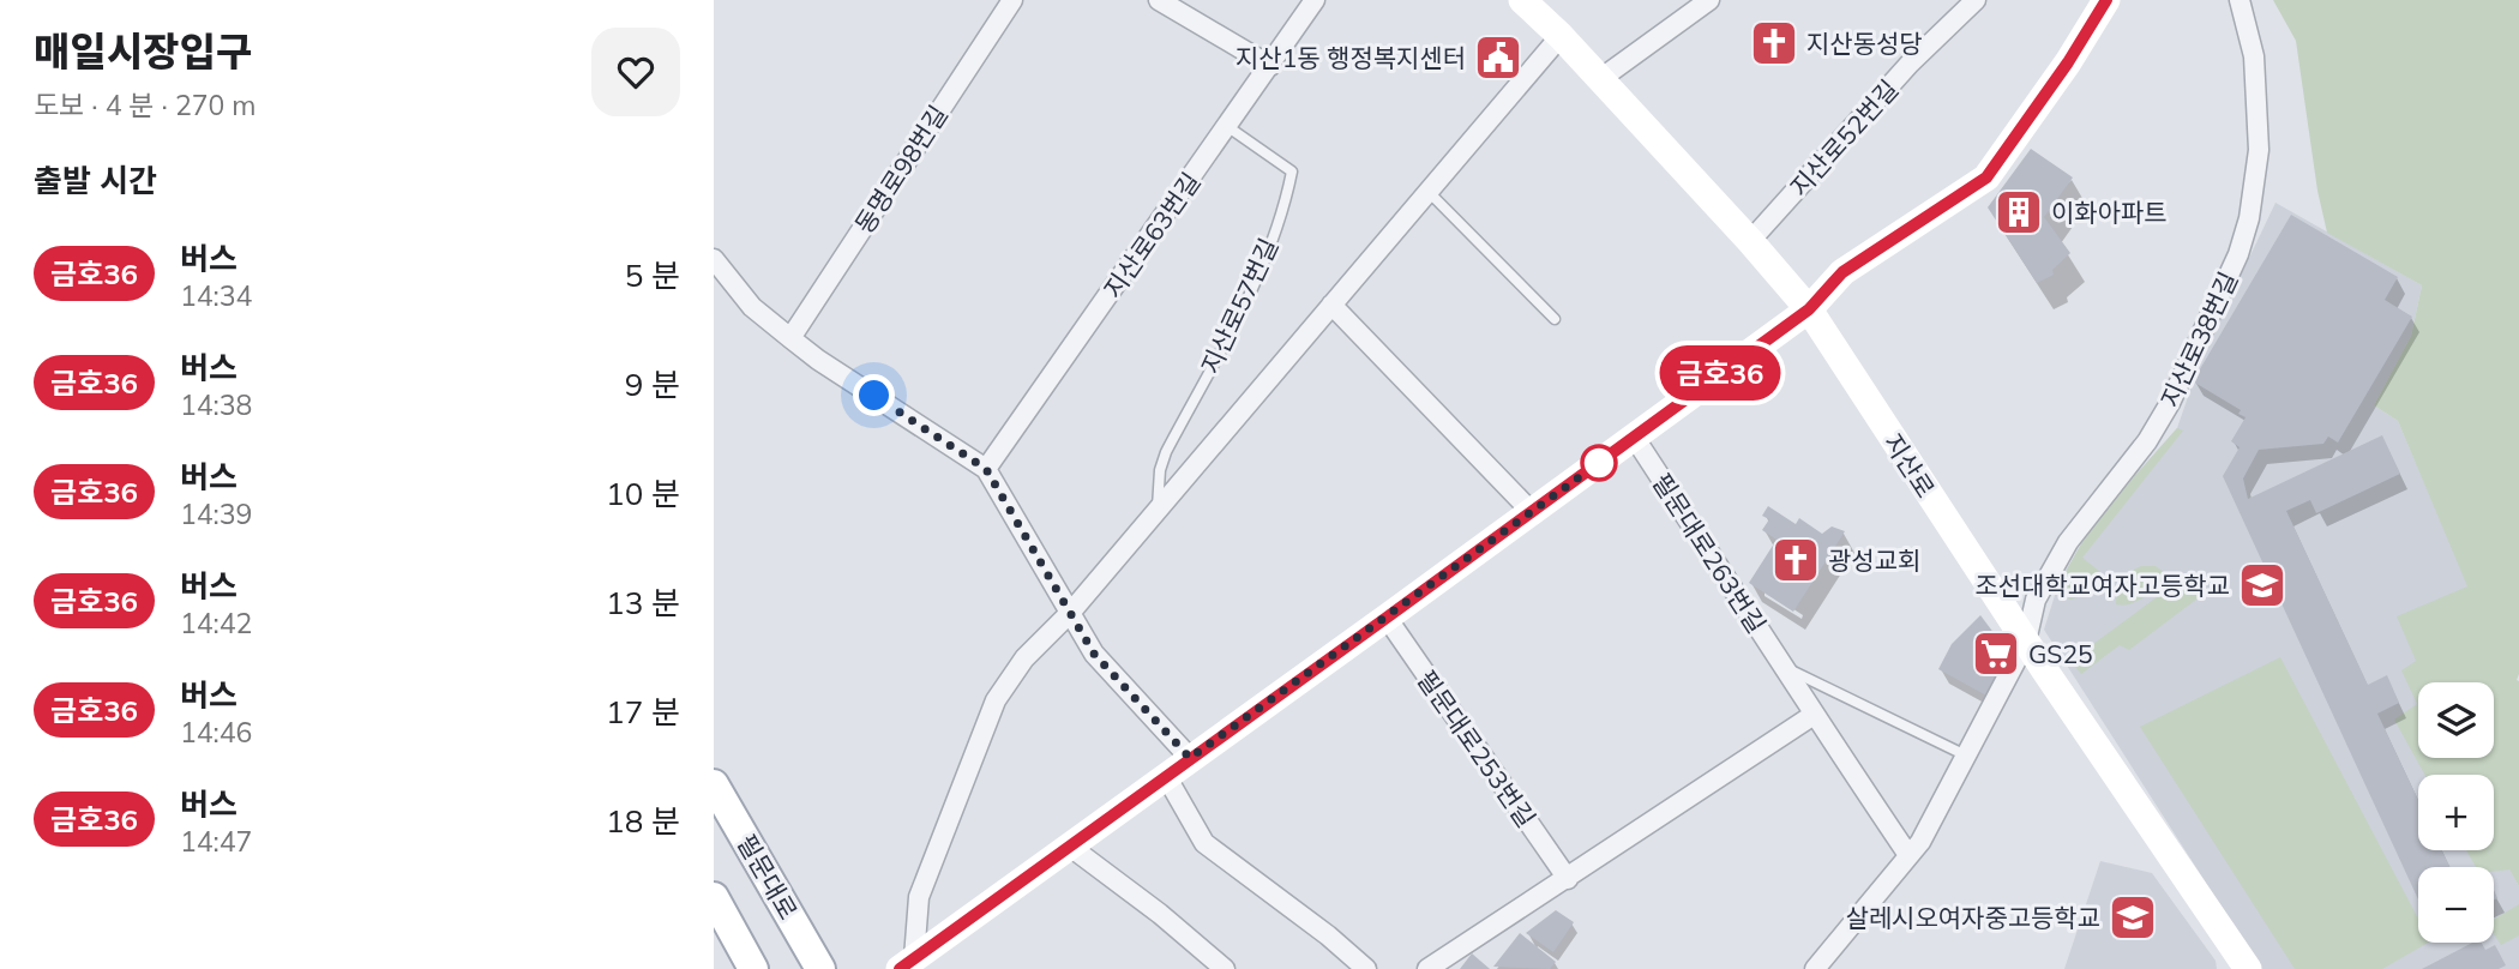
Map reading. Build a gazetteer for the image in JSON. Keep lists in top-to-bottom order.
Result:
{
  "streets": {
    "main road": ["필문대로"],
    "street": [
      "지산로52번길",
      "동명로98번길",
      "지산로63번길",
      "지산로57번길",
      "지산로38번길",
      "지산로",
      "필문대로263번길",
      "필문대로253번길"
    ]
  },
  "crossings": [
    ["지산로52번길", "지산로"],
    ["지산로63번길", "지산로57번길"],
    ["지산로57번길", "지산로"],
    ["지산로38번길", "지산로"]
  ],
  "places": {
    "church": ["지산동성당", "광성교회"],
    "public building": ["지산1동 행정복지센터"],
    "building": ["이화아파트"],
    "school or university": ["조선대학교여자고등학교", "살레시오여자중고등학교"],
    "supermarket": ["GS25"]
  },
  "lines": ["bus line 금호36"],
  "page": {
    "heading": [
      ["매일시장입구", "도보 · 4 분 · 270 m"],
      "출발 시간"
    ],
    "on_map": "금호36",
    "list": [
      {
        "mark": "금호36",
        "name": "버스",
        "note": "14:34",
        "value": "5 분"
      },
      {
        "mark": "금호36",
        "name": "버스",
        "note": "14:38",
        "value": "9 분"
      },
      {
        "mark": "금호36",
        "name": "버스",
        "note": "14:39",
        "value": "10 분"
      },
      {
        "mark": "금호36",
        "name": "버스",
        "note": "14:42",
        "value": "13 분"
      },
      {
        "mark": "금호36",
        "name": "버스",
        "note": "14:46",
        "value": "17 분"
      },
      {
        "mark": "금호36",
        "name": "버스",
        "note": "14:47",
        "value": "18 분"
      }
    ],
    "map_buttons": ["+", "−"]
  }
}
